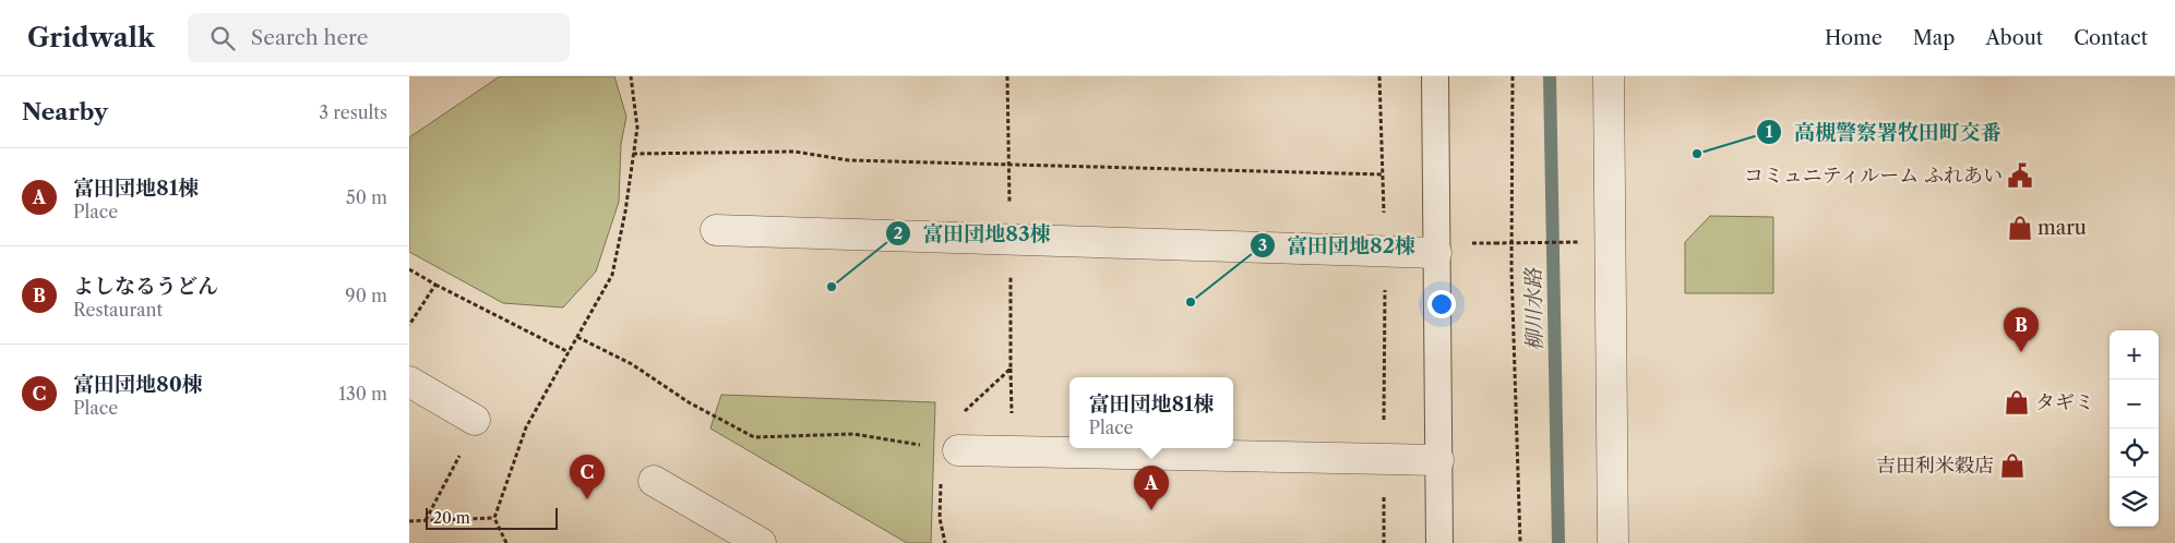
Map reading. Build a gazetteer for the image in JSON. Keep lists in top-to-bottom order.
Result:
{
  "water": ["柳川水路"],
  "places": {
    "other": ["高槻警察署牧田町交番", "富田団地83棟", "富田団地82棟"],
    "public building": ["コミュニティルーム ふれあい"],
    "shop": ["maru", "タギミ", "吉田利米穀店"]
  },
  "scale_bar": "20 m",
  "page": {
    "header": "Gridwalk",
    "search": "Search here",
    "nav": [
      "Home",
      "Map",
      "About",
      "Contact"
    ],
    "heading": ["Nearby", "3 results"],
    "list": [
      {
        "mark": "A",
        "name": "富田団地81棟",
        "note": "Place",
        "value": "50 m"
      },
      {
        "mark": "B",
        "name": "よしなるうどん",
        "note": "Restaurant",
        "value": "90 m"
      },
      {
        "mark": "C",
        "name": "富田団地80棟",
        "note": "Place",
        "value": "130 m"
      }
    ],
    "pins": ["B", "C", "A"],
    "map_buttons": ["+", "−"],
    "popup": ["富田団地81棟", "Place"],
    "scale": "20 m"
  }
}
